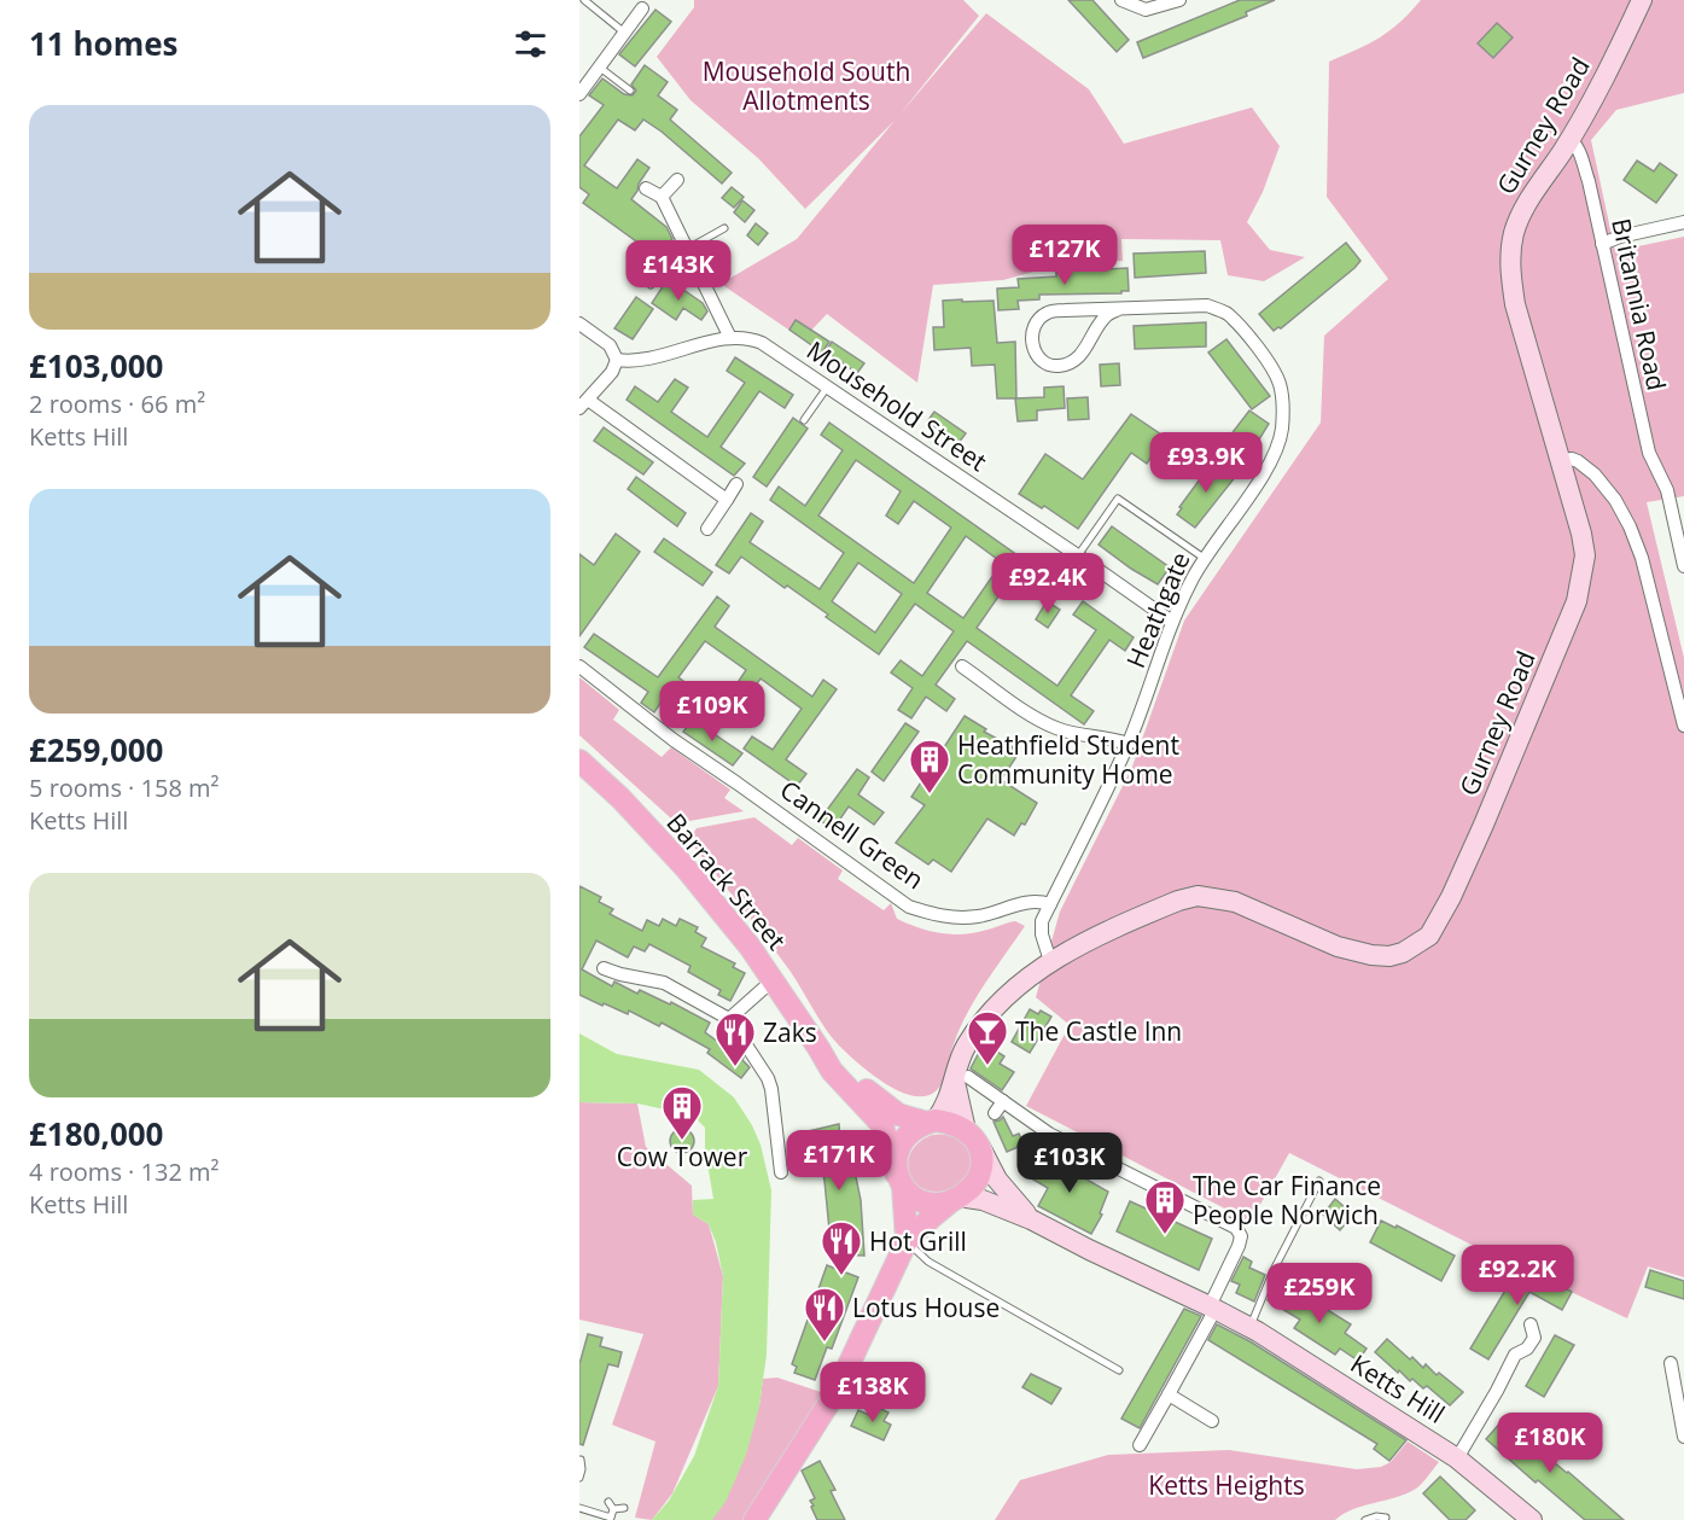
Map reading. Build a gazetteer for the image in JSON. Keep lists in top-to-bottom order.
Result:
{
  "streets": {
    "main road": ["Barrack Street"],
    "street": [
      "Gurney Road",
      "Britannia Road",
      "Mousehold Street",
      "Heathgate",
      "Cannell Green",
      "Ketts Hill"
    ]
  },
  "crossings": [
    ["Gurney Road", "Britannia Road"],
    ["Gurney Road", "Heathgate"],
    ["Gurney Road", "Barrack Street"],
    ["Gurney Road", "Ketts Hill"],
    ["Mousehold Street", "Heathgate"],
    ["Heathgate", "Cannell Green"],
    ["Barrack Street", "Ketts Hill"]
  ],
  "parks": ["Mousehold South Allotments", "Ketts Heights"],
  "places": {
    "building": ["Heathfield Student Community Home", "Cow Tower", "The Car Finance People Norwich"],
    "bar": ["The Castle Inn"],
    "restaurant": ["Zaks", "Hot Grill", "Lotus House"]
  },
  "page": {
    "heading": "11 homes",
    "list": [
      {
        "name": "£103,000",
        "note": "2 rooms · 66 m² · Ketts Hill"
      },
      {
        "name": "£259,000",
        "note": "5 rooms · 158 m² · Ketts Hill"
      },
      {
        "name": "£180,000",
        "note": "4 rooms · 132 m² · Ketts Hill"
      }
    ],
    "price": [
      "£127K",
      "£143K",
      "£93.9K",
      "£92.4K",
      "£109K",
      "£171K",
      "£103K",
      "£92.2K",
      "£259K",
      "£138K",
      "£180K"
    ]
  }
}
